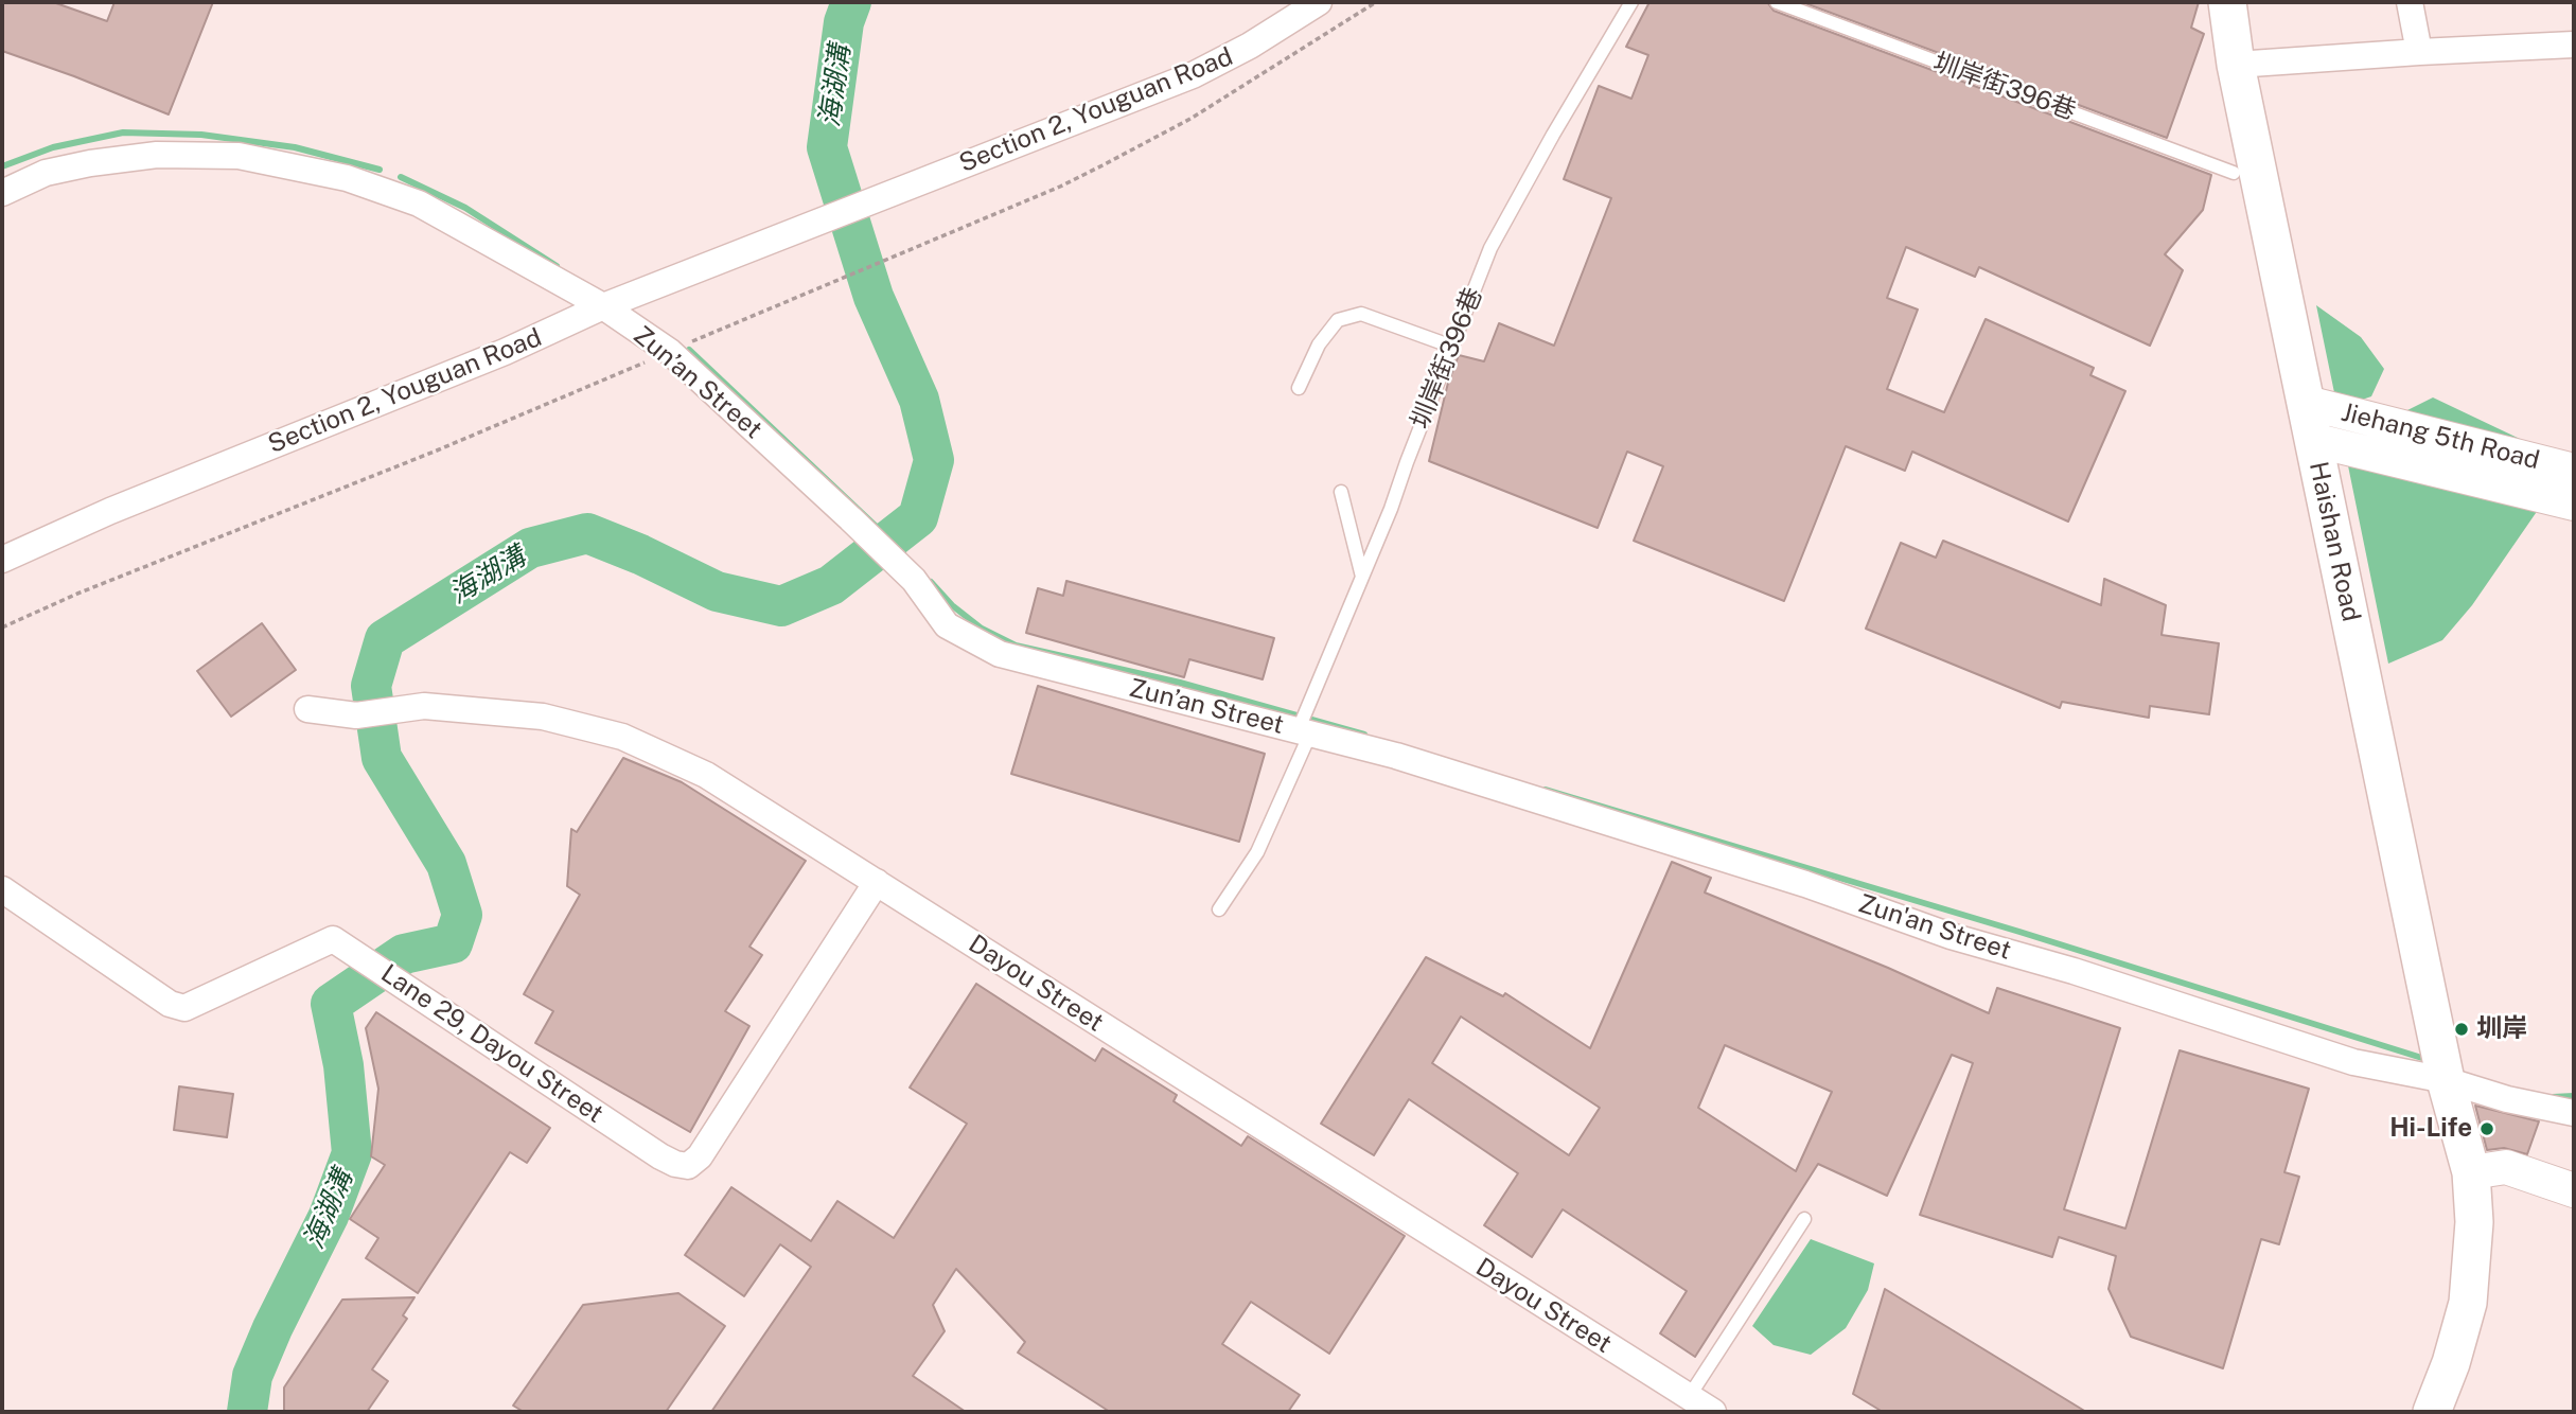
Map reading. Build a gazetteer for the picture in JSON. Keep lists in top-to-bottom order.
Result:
{
  "streets": {
    "main road": ["Haishan Road"],
    "street": [
      "Section 2, Youguan Road",
      "Zun’an Street",
      "Jiehang 5th Road",
      "Zun'an Street",
      "Dayou Street",
      "Lane 29, Dayou Street"
    ],
    "lane": ["圳岸街396巷"]
  },
  "crossings": [
    ["圳岸街396巷", "Zun’an Street"],
    ["圳岸街396巷", "Zun'an Street"],
    ["Section 2, Youguan Road", "Zun’an Street"],
    ["Zun’an Street", "Zun'an Street"],
    ["Jiehang 5th Road", "Haishan Road"],
    ["Haishan Road", "Zun'an Street"],
    ["Dayou Street", "Lane 29, Dayou Street"]
  ],
  "water": ["海湖溝"],
  "places": ["圳岸", "Hi-Life"]
}
